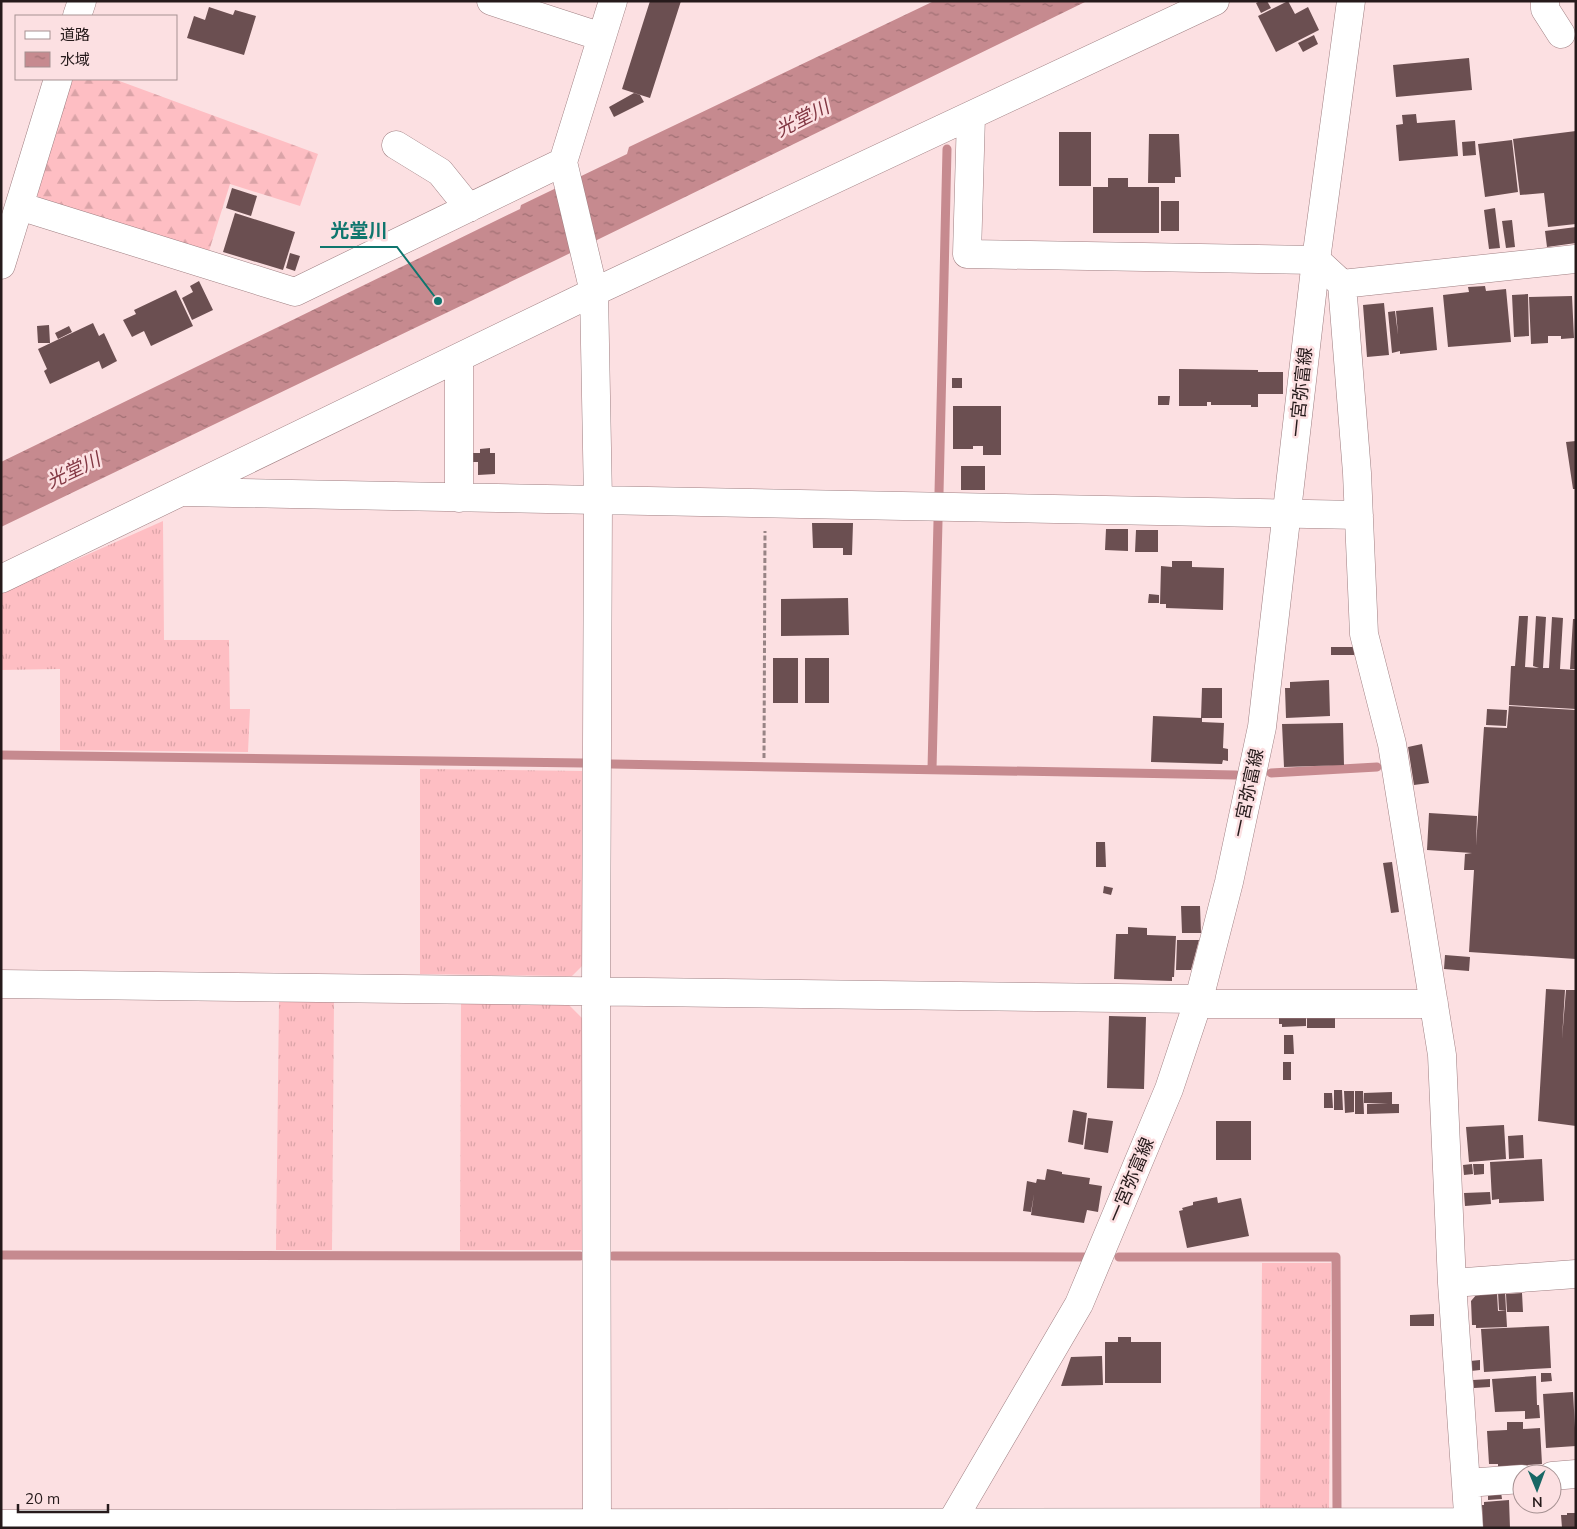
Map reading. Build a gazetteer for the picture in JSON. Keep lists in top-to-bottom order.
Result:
{
  "streets": {
    "street": ["一宮弥富線"]
  },
  "water": ["光堂川"],
  "places": ["光堂川"],
  "legend": ["道路", "水域"],
  "scale_bar": "20 m",
  "north": "bottom"
}
